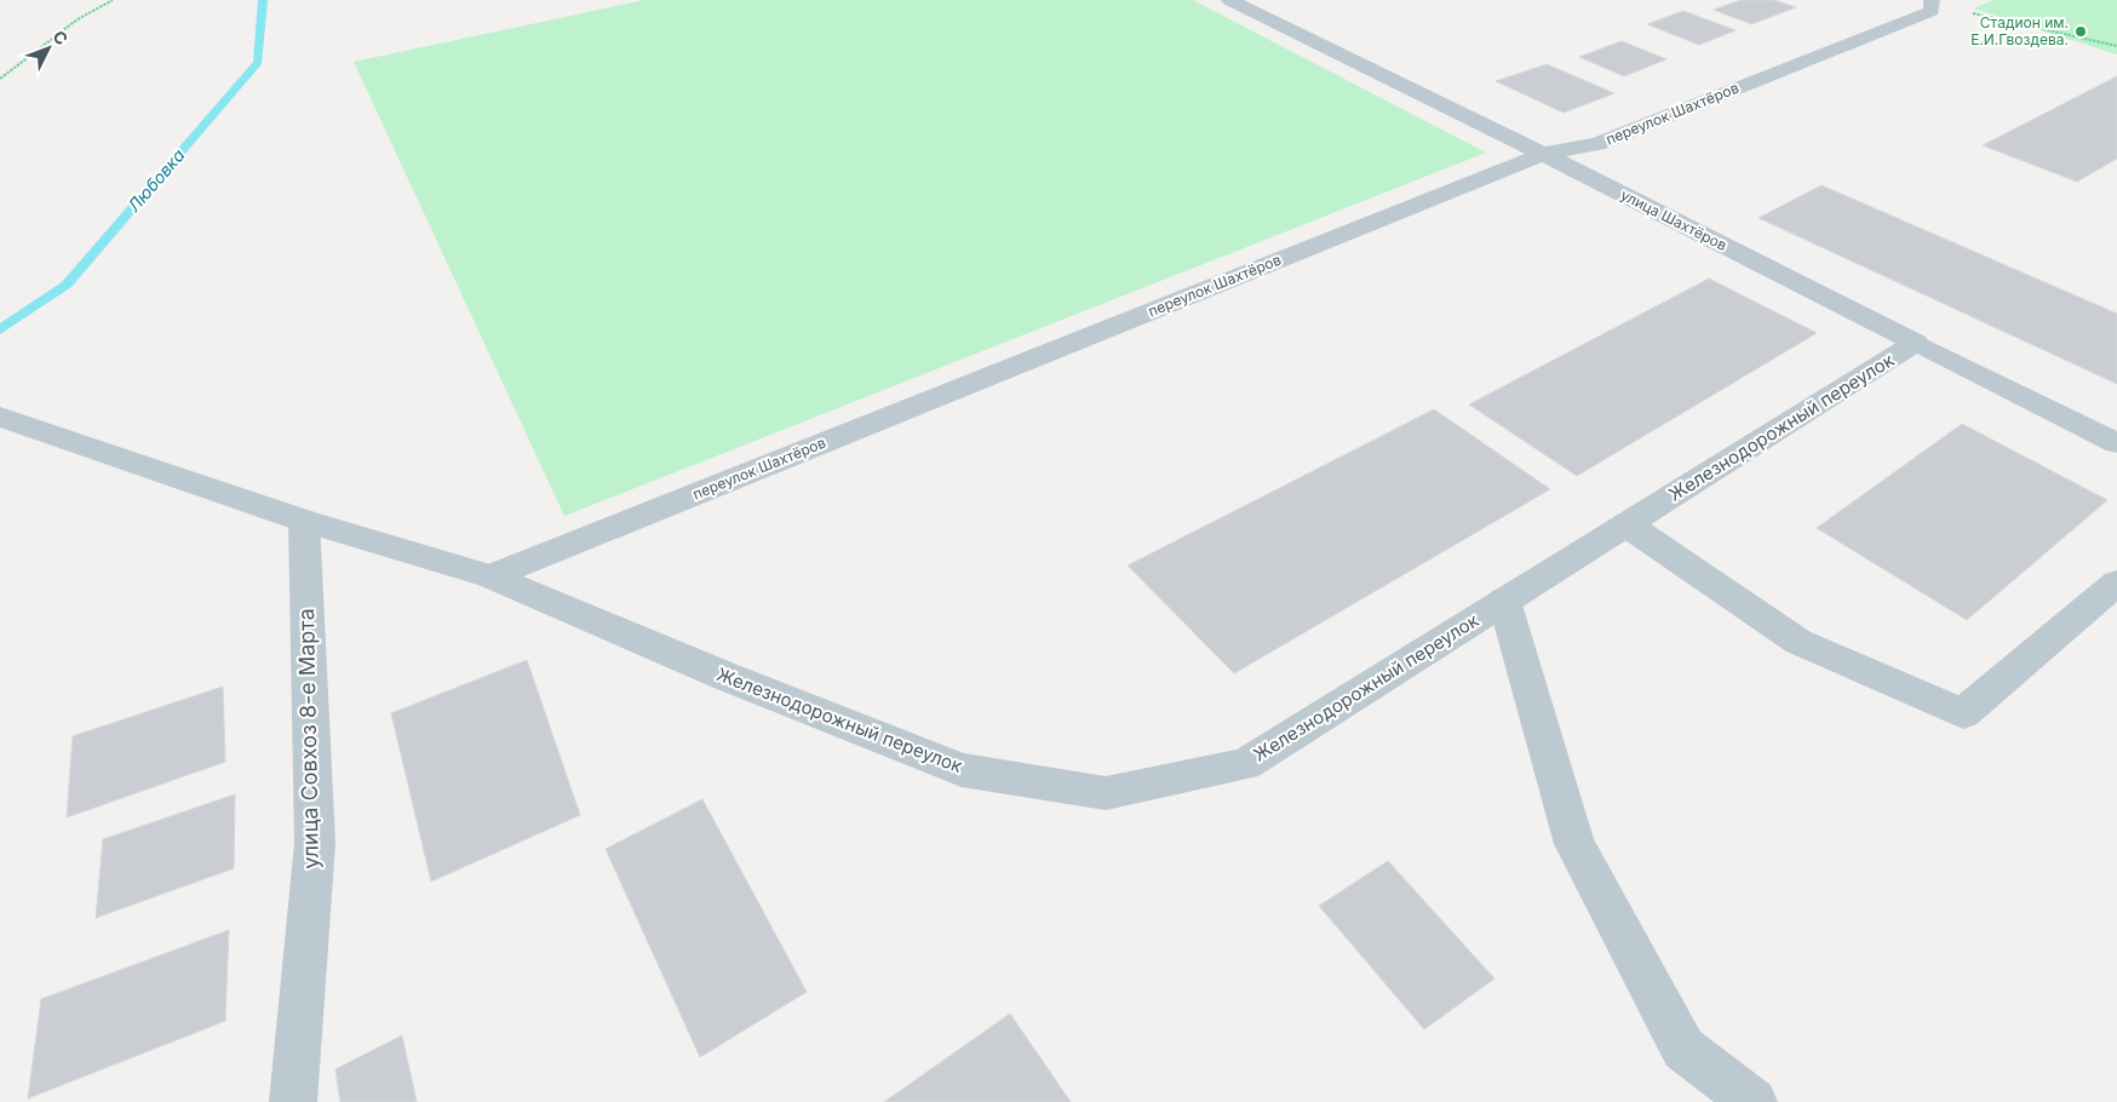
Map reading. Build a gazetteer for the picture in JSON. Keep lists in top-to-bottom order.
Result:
{
  "streets": {
    "street": [
      "переулок Шахтёров",
      "улица Шахтёров",
      "Железнодорожный переулок",
      "улица Совхоз 8-е Марта"
    ]
  },
  "crossings": [
    ["переулок Шахтёров", "улица Шахтёров"],
    ["переулок Шахтёров", "Железнодорожный переулок"],
    ["улица Шахтёров", "Железнодорожный переулок"],
    ["Железнодорожный переулок", "улица Совхоз 8-е Марта"]
  ],
  "water": ["Любовка"],
  "places": ["Стадион им. Е.И.Гвоздева."],
  "north": "top right"
}
